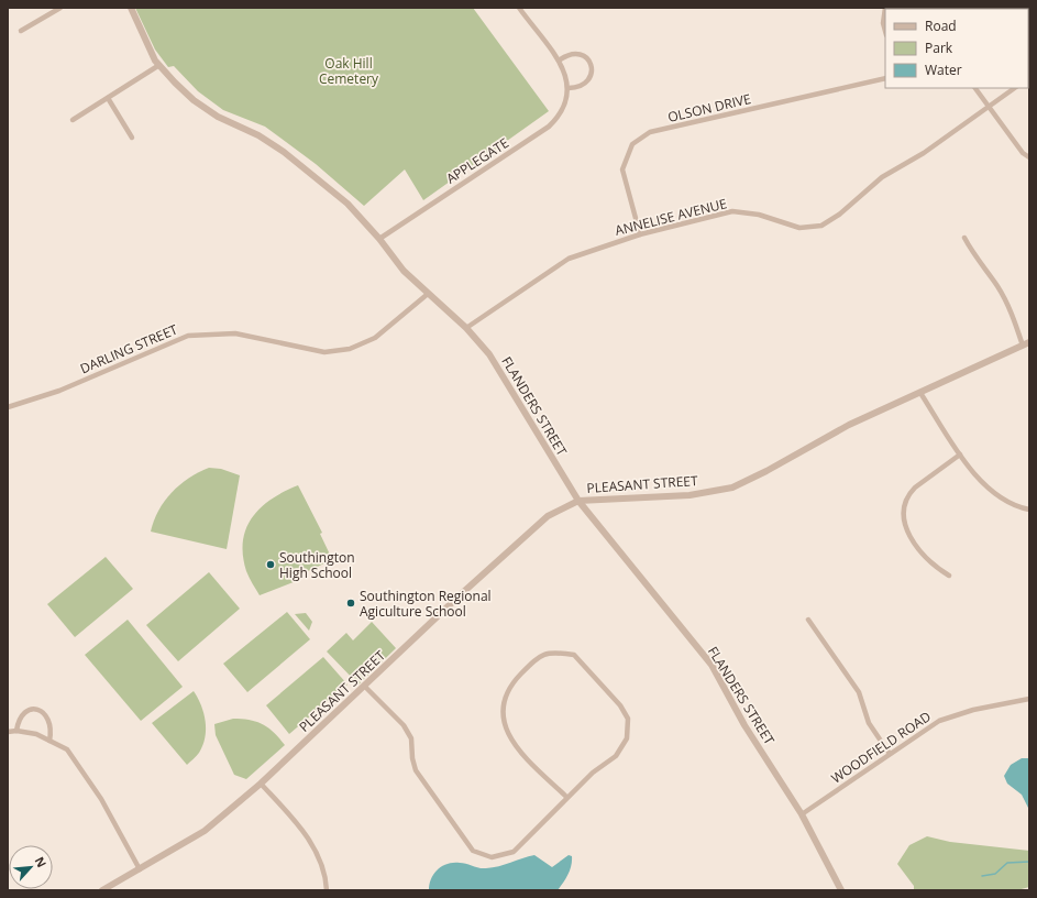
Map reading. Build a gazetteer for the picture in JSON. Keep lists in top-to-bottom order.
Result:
{
  "streets": {
    "street": [
      "OLSON DRIVE",
      "APPLEGATE",
      "ANNELISE AVENUE",
      "DARLING STREET",
      "FLANDERS STREET",
      "PLEASANT STREET",
      "WOODFIELD ROAD"
    ]
  },
  "crossings": [
    ["OLSON DRIVE", "ANNELISE AVENUE"],
    ["APPLEGATE", "FLANDERS STREET"],
    ["ANNELISE AVENUE", "FLANDERS STREET"],
    ["DARLING STREET", "FLANDERS STREET"],
    ["FLANDERS STREET", "PLEASANT STREET"],
    ["FLANDERS STREET", "WOODFIELD ROAD"]
  ],
  "parks": ["Oak Hill Cemetery"],
  "places": ["Southington High School", "Southington Regional Agiculture School"],
  "legend": ["Road", "Park", "Water"],
  "north": "top right"
}
